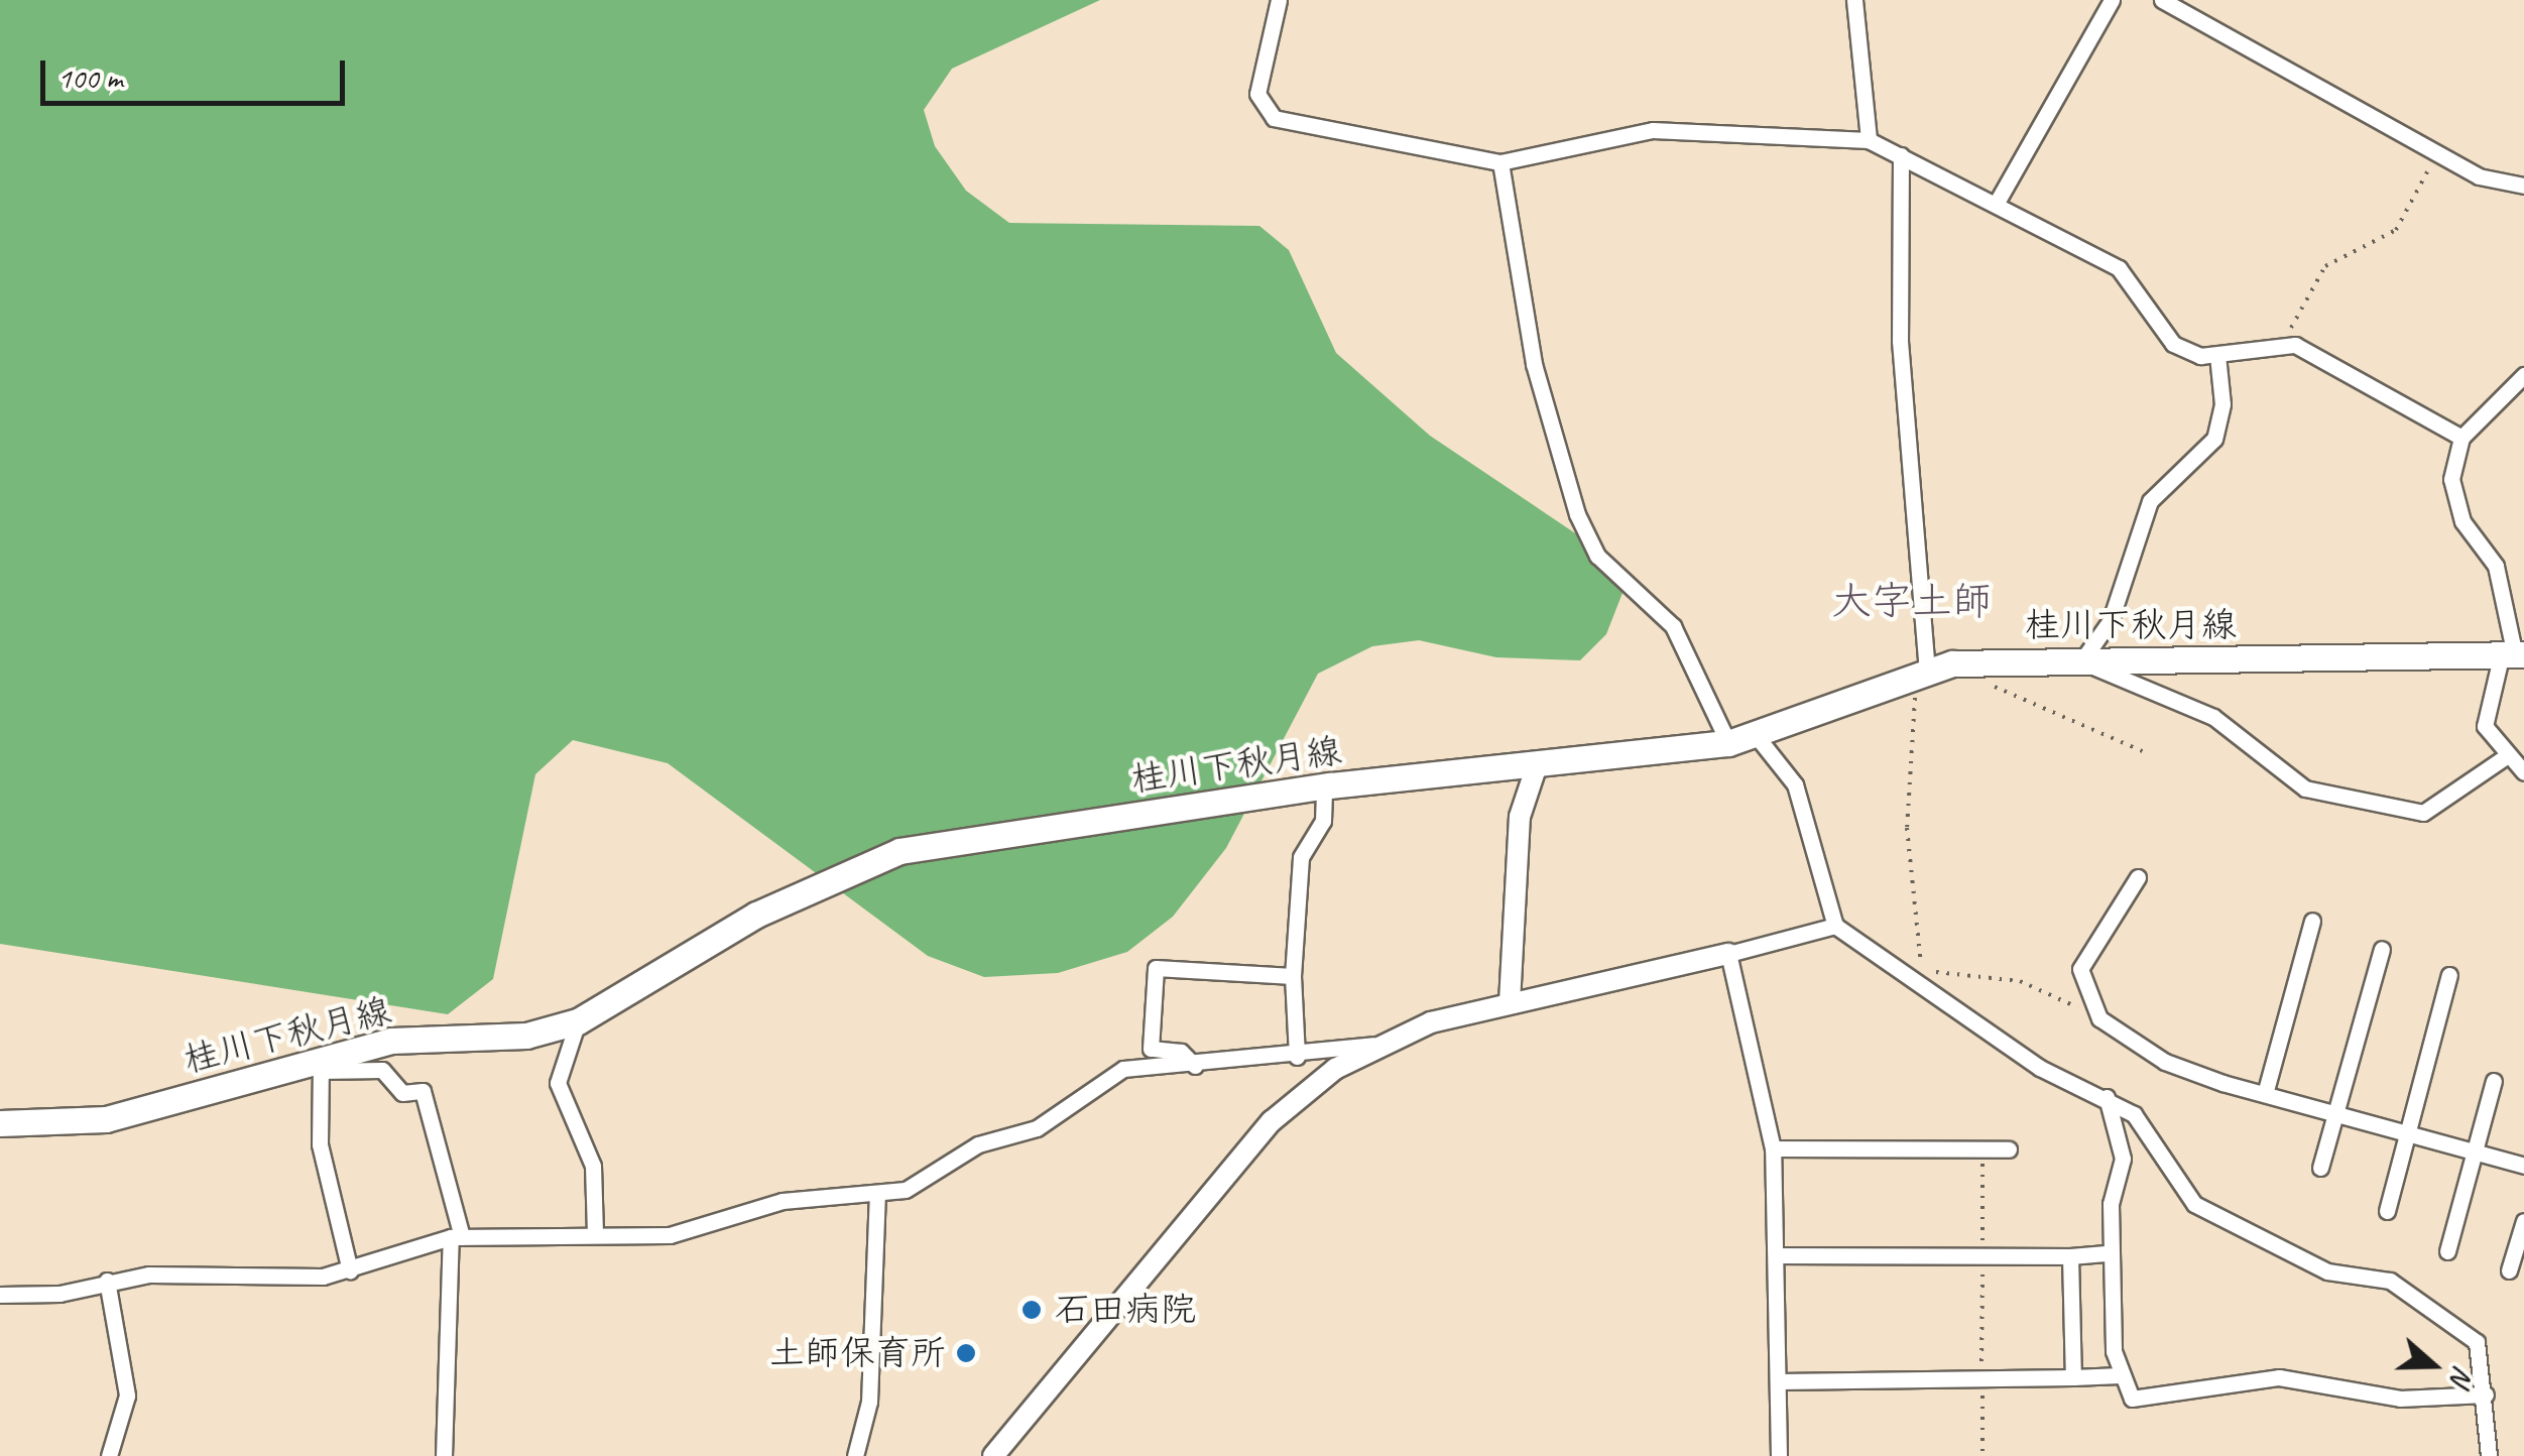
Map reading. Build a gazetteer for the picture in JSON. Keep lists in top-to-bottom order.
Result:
{
  "streets": {
    "main road": ["桂川下秋月線"]
  },
  "districts": ["大字土師"],
  "places": ["石田病院", "土師保育所"],
  "scale_bar": "100 m",
  "north": "right"
}
